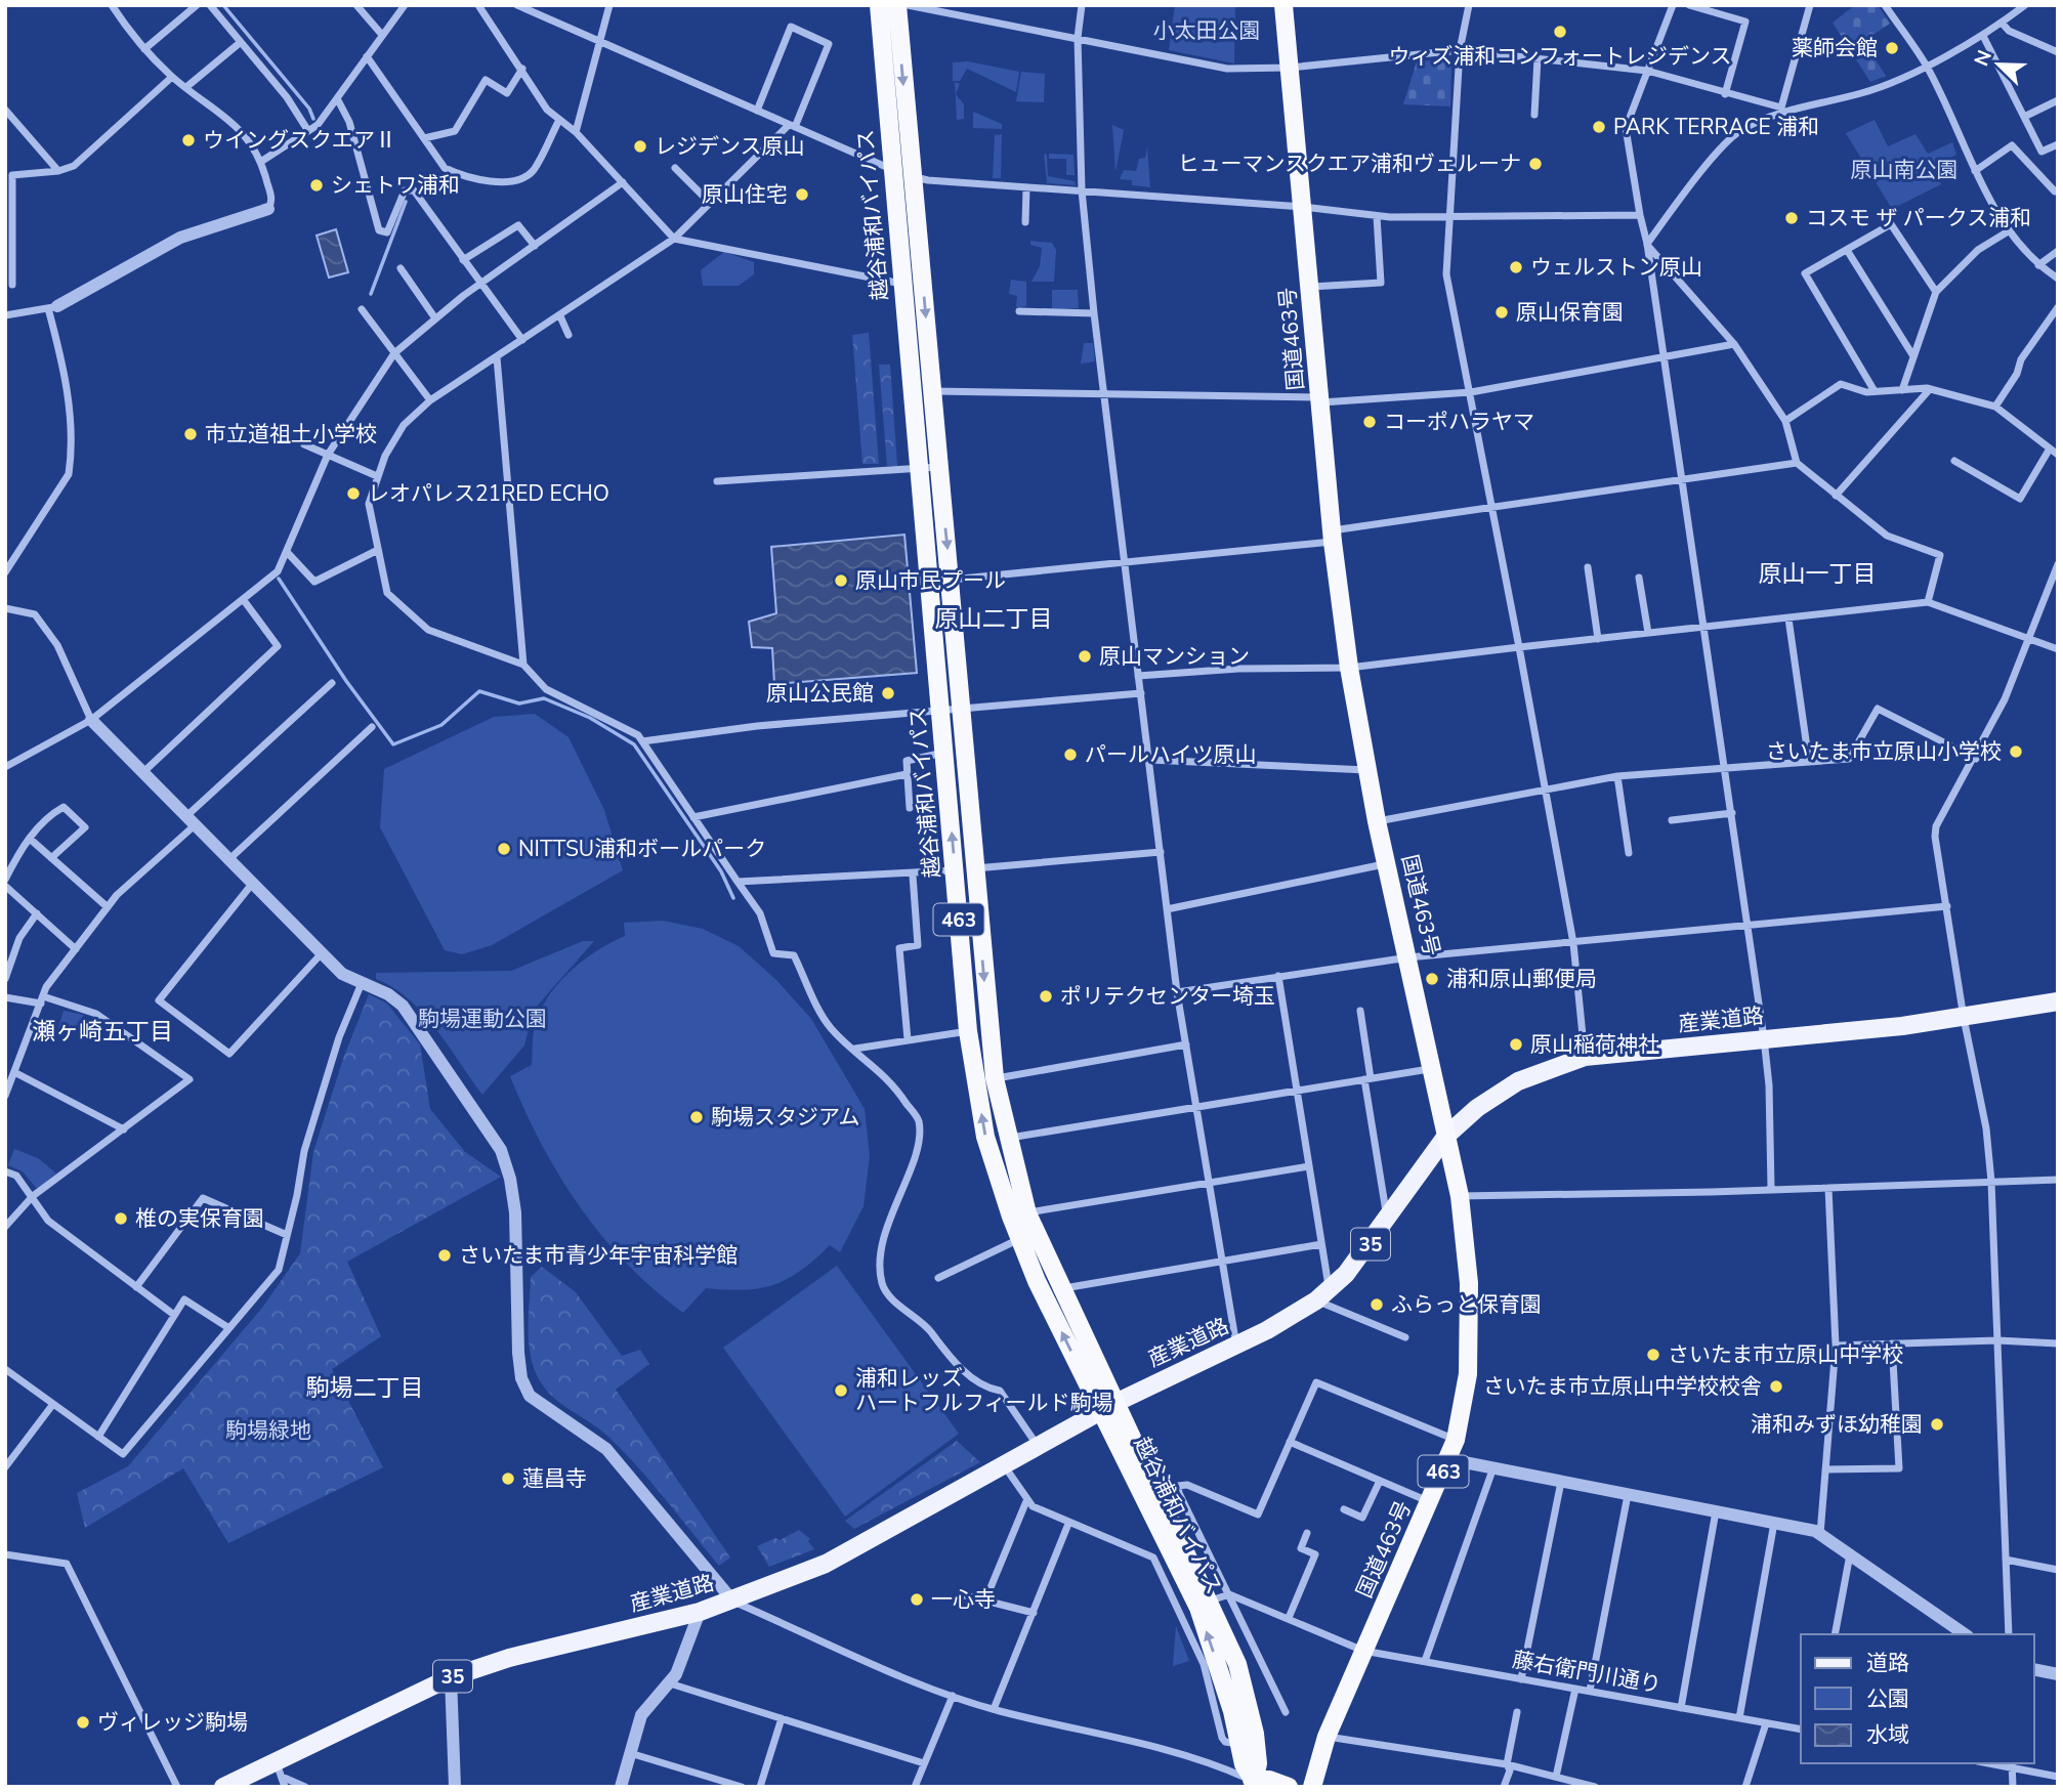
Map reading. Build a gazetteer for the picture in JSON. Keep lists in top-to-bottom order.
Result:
{
  "streets": {
    "highway": ["越谷浦和バイパス", "国道463号", "463"],
    "main road": ["産業道路", "35"],
    "street": ["藤右衛門川通り"]
  },
  "crossings": [
    ["越谷浦和バイパス", "産業道路"],
    ["国道463号", "産業道路"],
    ["国道463号", "藤右衛門川通り"]
  ],
  "districts": [
    "原山一丁目",
    "原山二丁目",
    "瀬ヶ崎五丁目",
    "駒場二丁目"
  ],
  "parks": [
    "小太田公園",
    "原山南公園",
    "駒場運動公園",
    "駒場緑地"
  ],
  "places": [
    "ウィズ浦和コンフォートレジデンス",
    "薬師会館",
    "PARK TERRACE 浦和",
    "ウイングスクエアⅡ",
    "レジデンス原山",
    "ヒューマンスクエア浦和ヴェルーナ",
    "シェトワ浦和",
    "原山住宅",
    "コスモ ザ パークス浦和",
    "ウェルストン原山",
    "原山保育園",
    "コーポハラヤマ",
    "市立道祖土小学校",
    "レオパレス21RED ECHO",
    "原山市民プール",
    "原山マンション",
    "原山公民館",
    "さいたま市立原山小学校",
    "パールハイツ原山",
    "NITTSU浦和ボールパーク",
    "浦和原山郵便局",
    "ポリテクセンター埼玉",
    "原山稲荷神社",
    "駒場スタジアム",
    "椎の実保育園",
    "さいたま市青少年宇宙科学館",
    "ふらっと保育園",
    "さいたま市立原山中学校",
    "さいたま市立原山中学校校舎",
    "浦和レッズ ハートフルフィールド駒場",
    "浦和みずほ幼稚園",
    "蓮昌寺",
    "一心寺",
    "ヴィレッジ駒場"
  ],
  "legend": ["道路", "公園", "水域"],
  "north": "top left"
}
